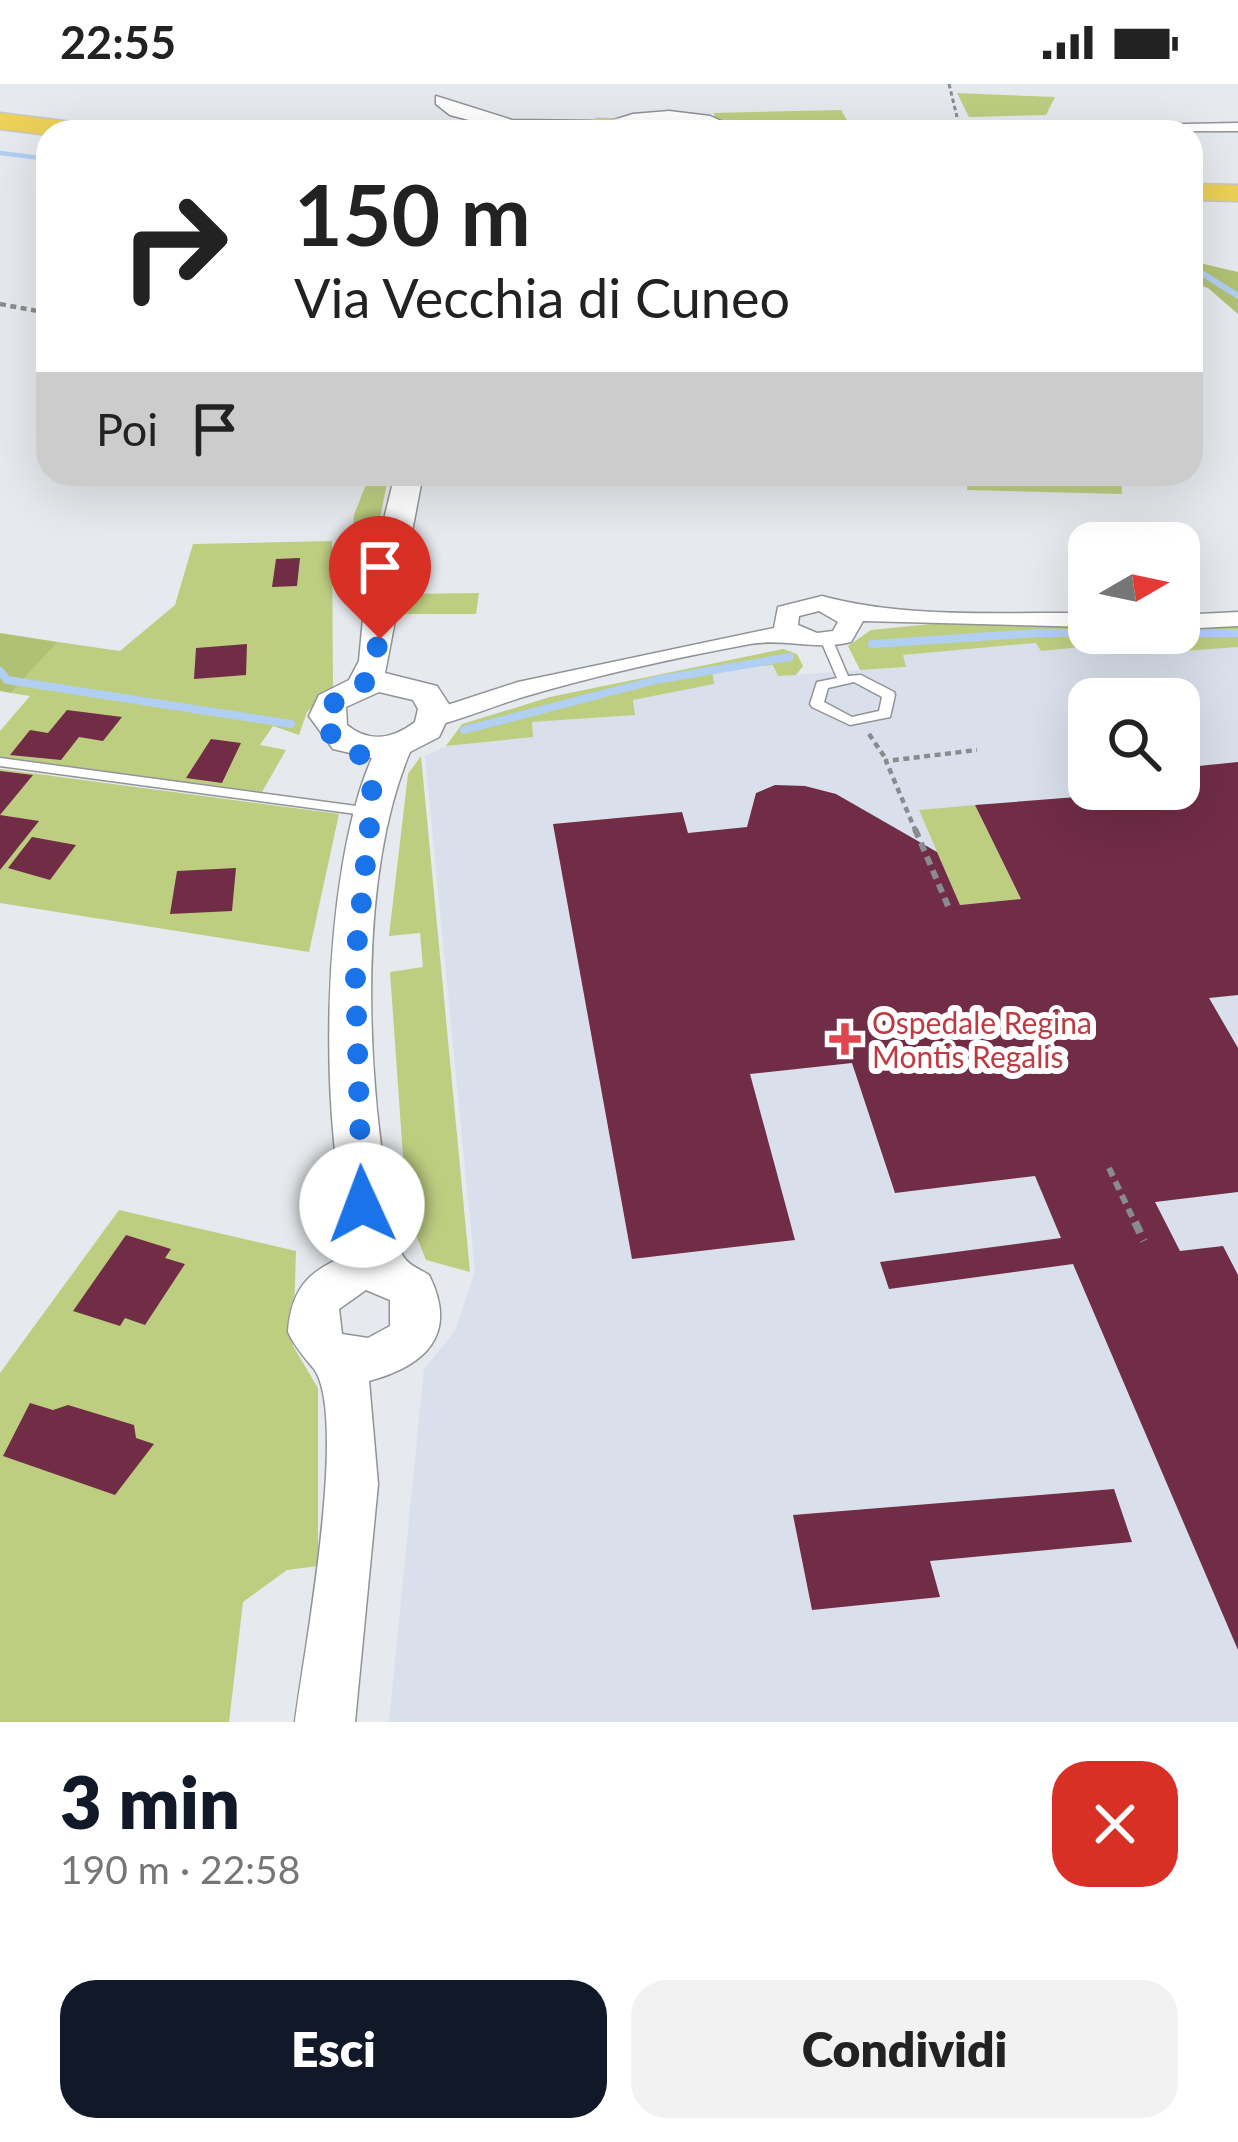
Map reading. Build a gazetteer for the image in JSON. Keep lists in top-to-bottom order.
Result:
{
  "places": {
    "health": ["Ospedale Regina Montis Regalis"]
  },
  "north": "right",
  "page": {
    "status": "22:55",
    "turn": ["150 m", "Via Vecchia di Cuneo"],
    "then": "Poi",
    "heading": ["3 min", "190 m · 22:58"],
    "buttons": ["Esci", "Condividi"]
  }
}
